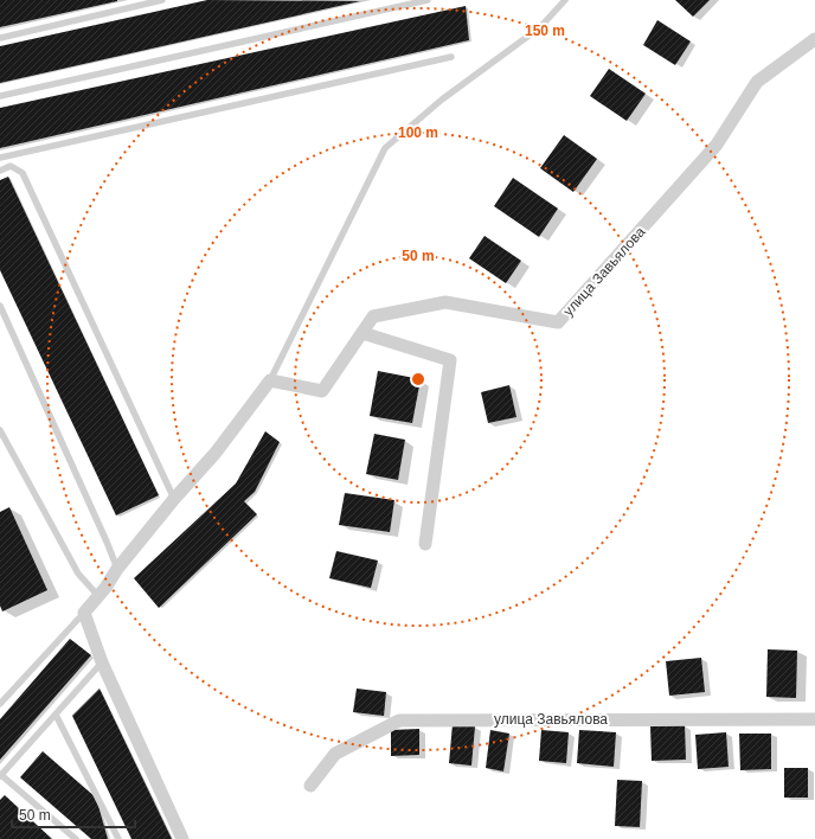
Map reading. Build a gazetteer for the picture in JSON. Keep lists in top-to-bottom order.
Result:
{
  "streets": {
    "street": ["улица Завьялова"]
  },
  "scale_bar": "50 m",
  "rings": ["150 m", "100 m", "50 m"]
}
